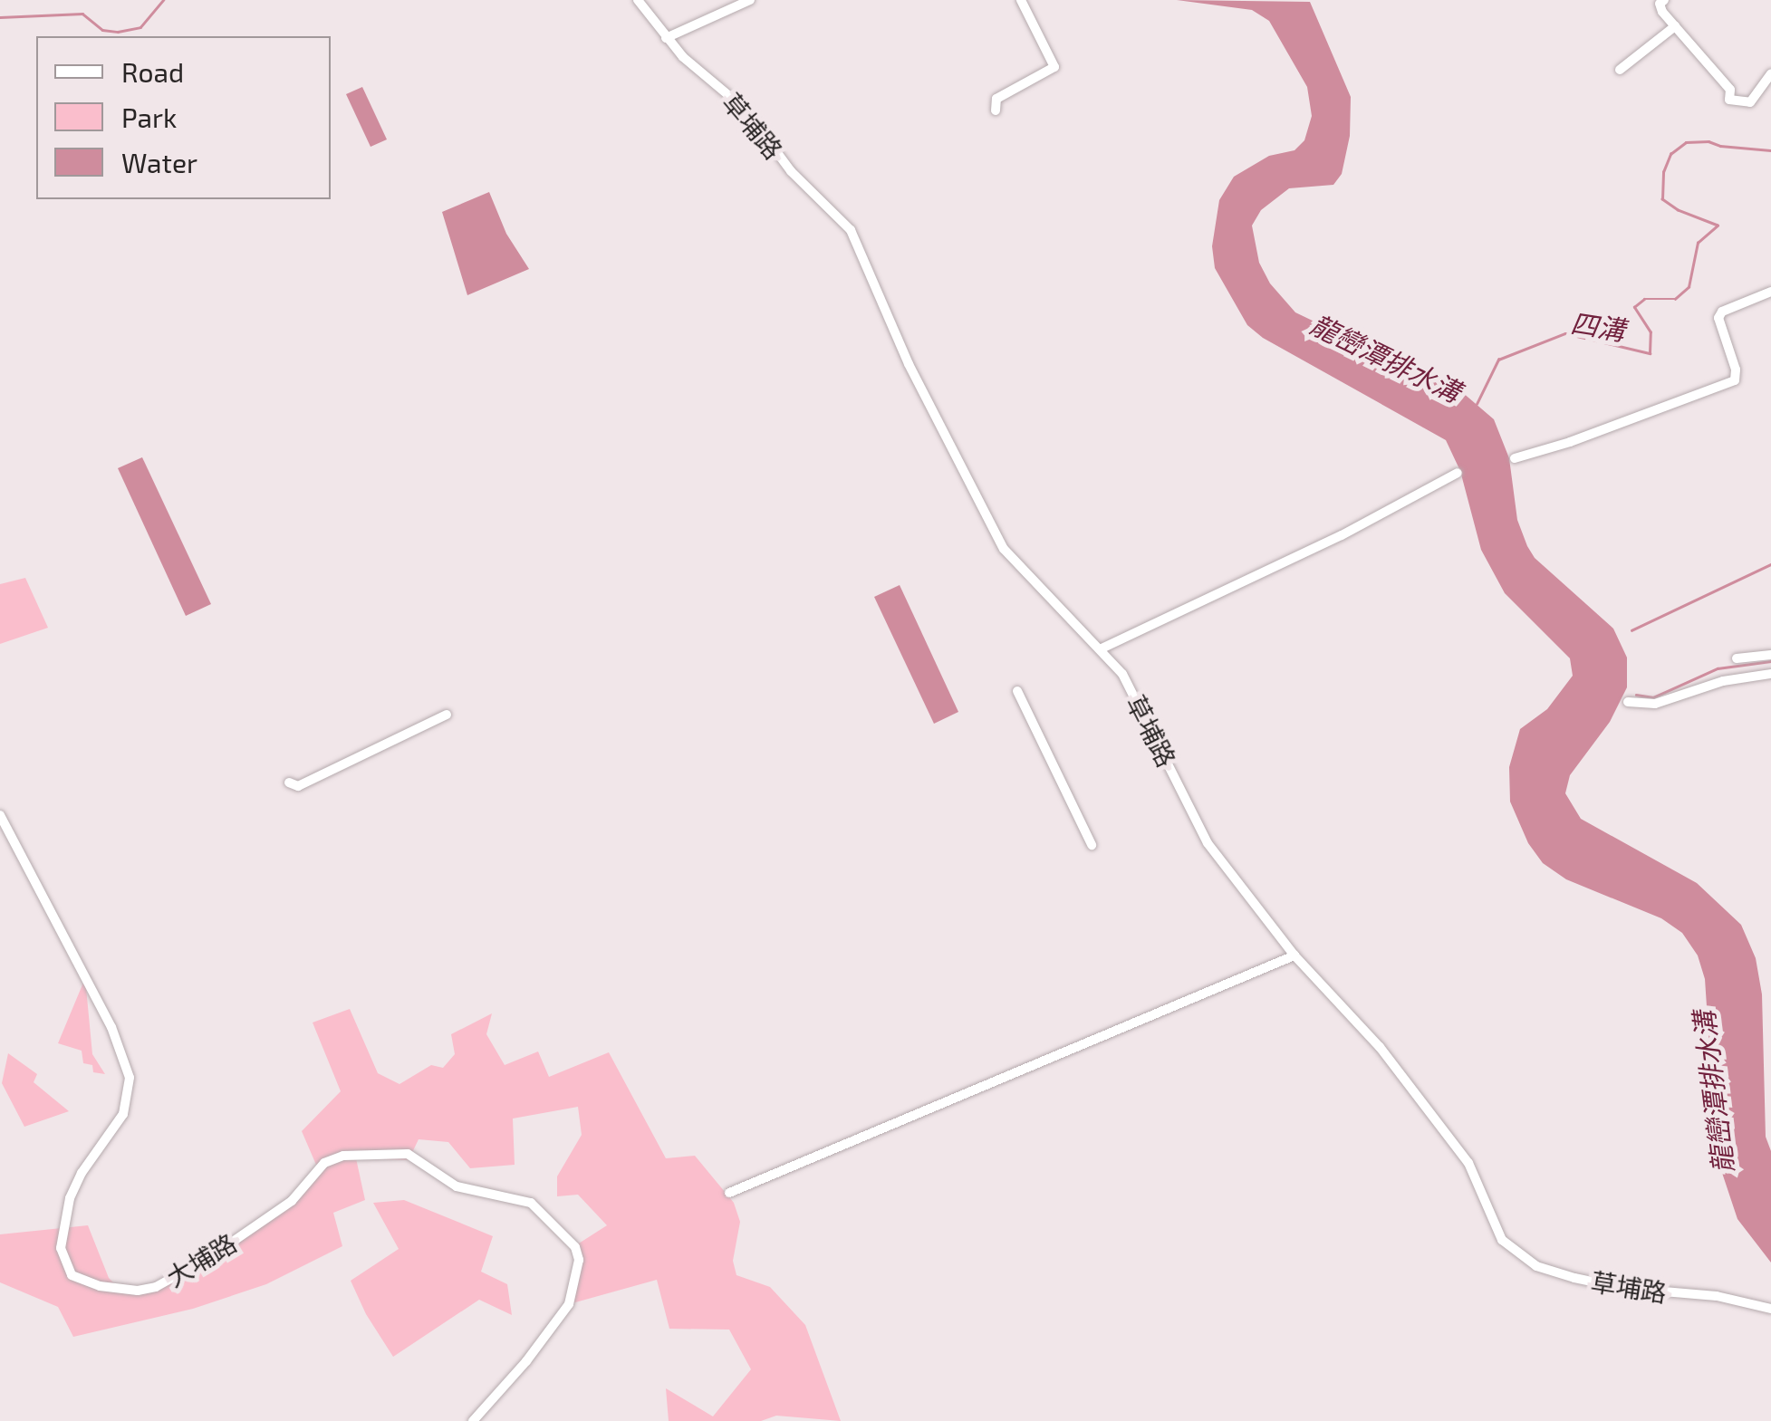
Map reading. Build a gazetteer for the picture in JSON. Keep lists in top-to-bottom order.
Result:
{
  "streets": {
    "street": ["草埔路", "大埔路"]
  },
  "water": ["四溝", "龍巒潭排水溝"],
  "legend": ["Road", "Park", "Water"]
}
